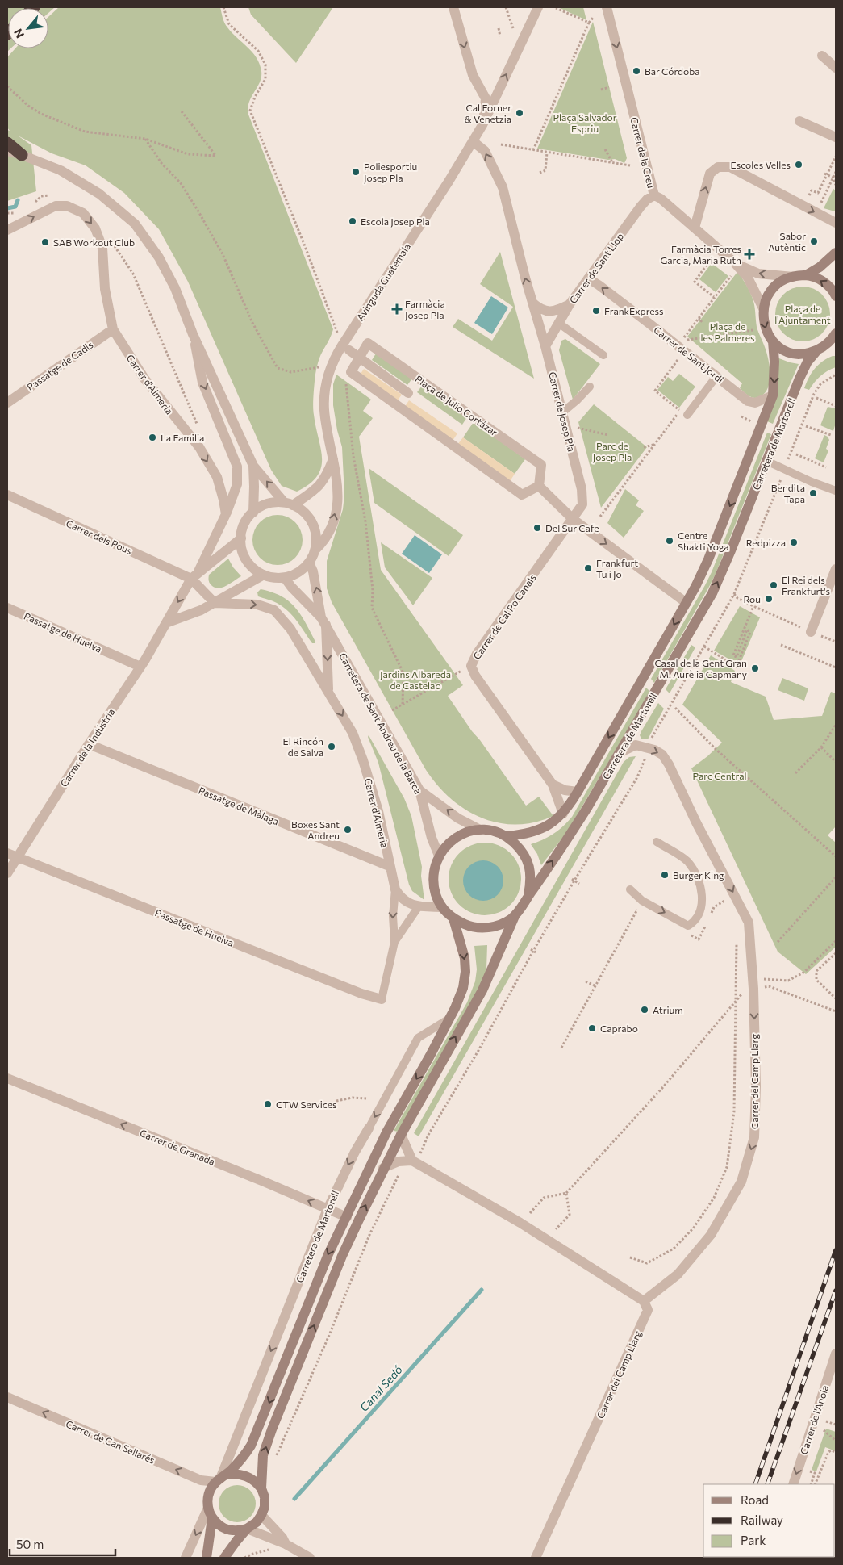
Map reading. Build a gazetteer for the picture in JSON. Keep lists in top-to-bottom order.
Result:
{
  "streets": {
    "main road": ["Carretera de Martorell"],
    "street": [
      "Carrer de la Creu",
      "Carrer de Sant Llop",
      "Avinguda Guatemala",
      "Carrer de Sant Jordi",
      "Passatge de Cadis",
      "Carrer d'Almeria",
      "Plaça de Julio Cortázar",
      "Carrer de Josep Pla",
      "Carrer dels Pous",
      "Carrer de Cal Po Canals",
      "Passatge de Huelva",
      "Carretera de Sant Andreu de la Barca",
      "Carrer de la Indústria",
      "Passatge de Màlaga",
      "Carrer del Camp Llarg",
      "Carrer de Granada",
      "Carrer de l'Anoia",
      "Carrer de Can Sellarés"
    ]
  },
  "crossings": [
    ["Carrer de la Creu", "Carrer de Sant Llop"],
    ["Carrer de la Creu", "Carretera de Martorell"],
    ["Carrer de Sant Llop", "Carrer de Sant Jordi"],
    ["Carrer de Sant Llop", "Carrer de Josep Pla"],
    ["Avinguda Guatemala", "Carrer de Josep Pla"],
    ["Avinguda Guatemala", "Carretera de Sant Andreu de la Barca"],
    ["Avinguda Guatemala", "Carrer de la Indústria"],
    ["Carrer de Sant Jordi", "Carretera de Martorell"],
    ["Passatge de Cadis", "Carrer d'Almeria"],
    ["Carrer d'Almeria", "Carretera de Sant Andreu de la Barca"],
    ["Carrer d'Almeria", "Passatge de Màlaga"],
    ["Carrer de Josep Pla", "Carrer de Cal Po Canals"],
    ["Carretera de Martorell", "Carrer de Cal Po Canals"],
    ["Carretera de Martorell", "Carretera de Sant Andreu de la Barca"],
    ["Carretera de Martorell", "Carrer de Granada"],
    ["Carretera de Martorell", "Carrer de Can Sellarés"],
    ["Carrer dels Pous", "Carrer de la Indústria"],
    ["Passatge de Huelva", "Carrer de la Indústria"],
    ["Carretera de Sant Andreu de la Barca", "Carrer de la Indústria"],
    ["Carrer de la Indústria", "Passatge de Màlaga"]
  ],
  "one_way": [
    "Carrer de Sant Jordi",
    "Carrer de Josep Pla",
    "Carrer del Camp Llarg",
    "Carrer de Granada",
    "Carrer de l'Anoia",
    "Carrer de Can Sellarés"
  ],
  "water": ["Canal Sedó"],
  "parks": [
    "Plaça Salvador Espriu",
    "Plaça de l'Ajuntament",
    "Plaça de les Palmeres",
    "Parc de Josep Pla",
    "Jardins Albareda de Castelao",
    "Parc Central"
  ],
  "places": {
    "other": [
      "Bar Córdoba",
      "Cal Forner & Venetzia",
      "Escoles Velles",
      "Poliesportiu Josep Pla",
      "Escola Josep Pla",
      "Sabor Autèntic",
      "SAB Workout Club",
      "FrankExpress",
      "La Familia",
      "Bendita Tapa",
      "Del Sur Cafe",
      "Centre Shakti Yoga",
      "Redpizza",
      "Frankfurt Tu i Jo",
      "El Rei dels Frankfurt's",
      "Rou",
      "Casal de la Gent Gran M. Aurèlia Capmany",
      "El Rincón de Salva",
      "Boxes Sant Andreu",
      "Burger King",
      "Atrium",
      "Caprabo",
      "CTW Services"
    ],
    "health": ["Farmàcia Torres García, Maria Ruth", "Farmàcia Josep Pla"]
  },
  "legend": ["Road", "Railway", "Park"],
  "scale_bar": "50 m",
  "north": "bottom left"
}
